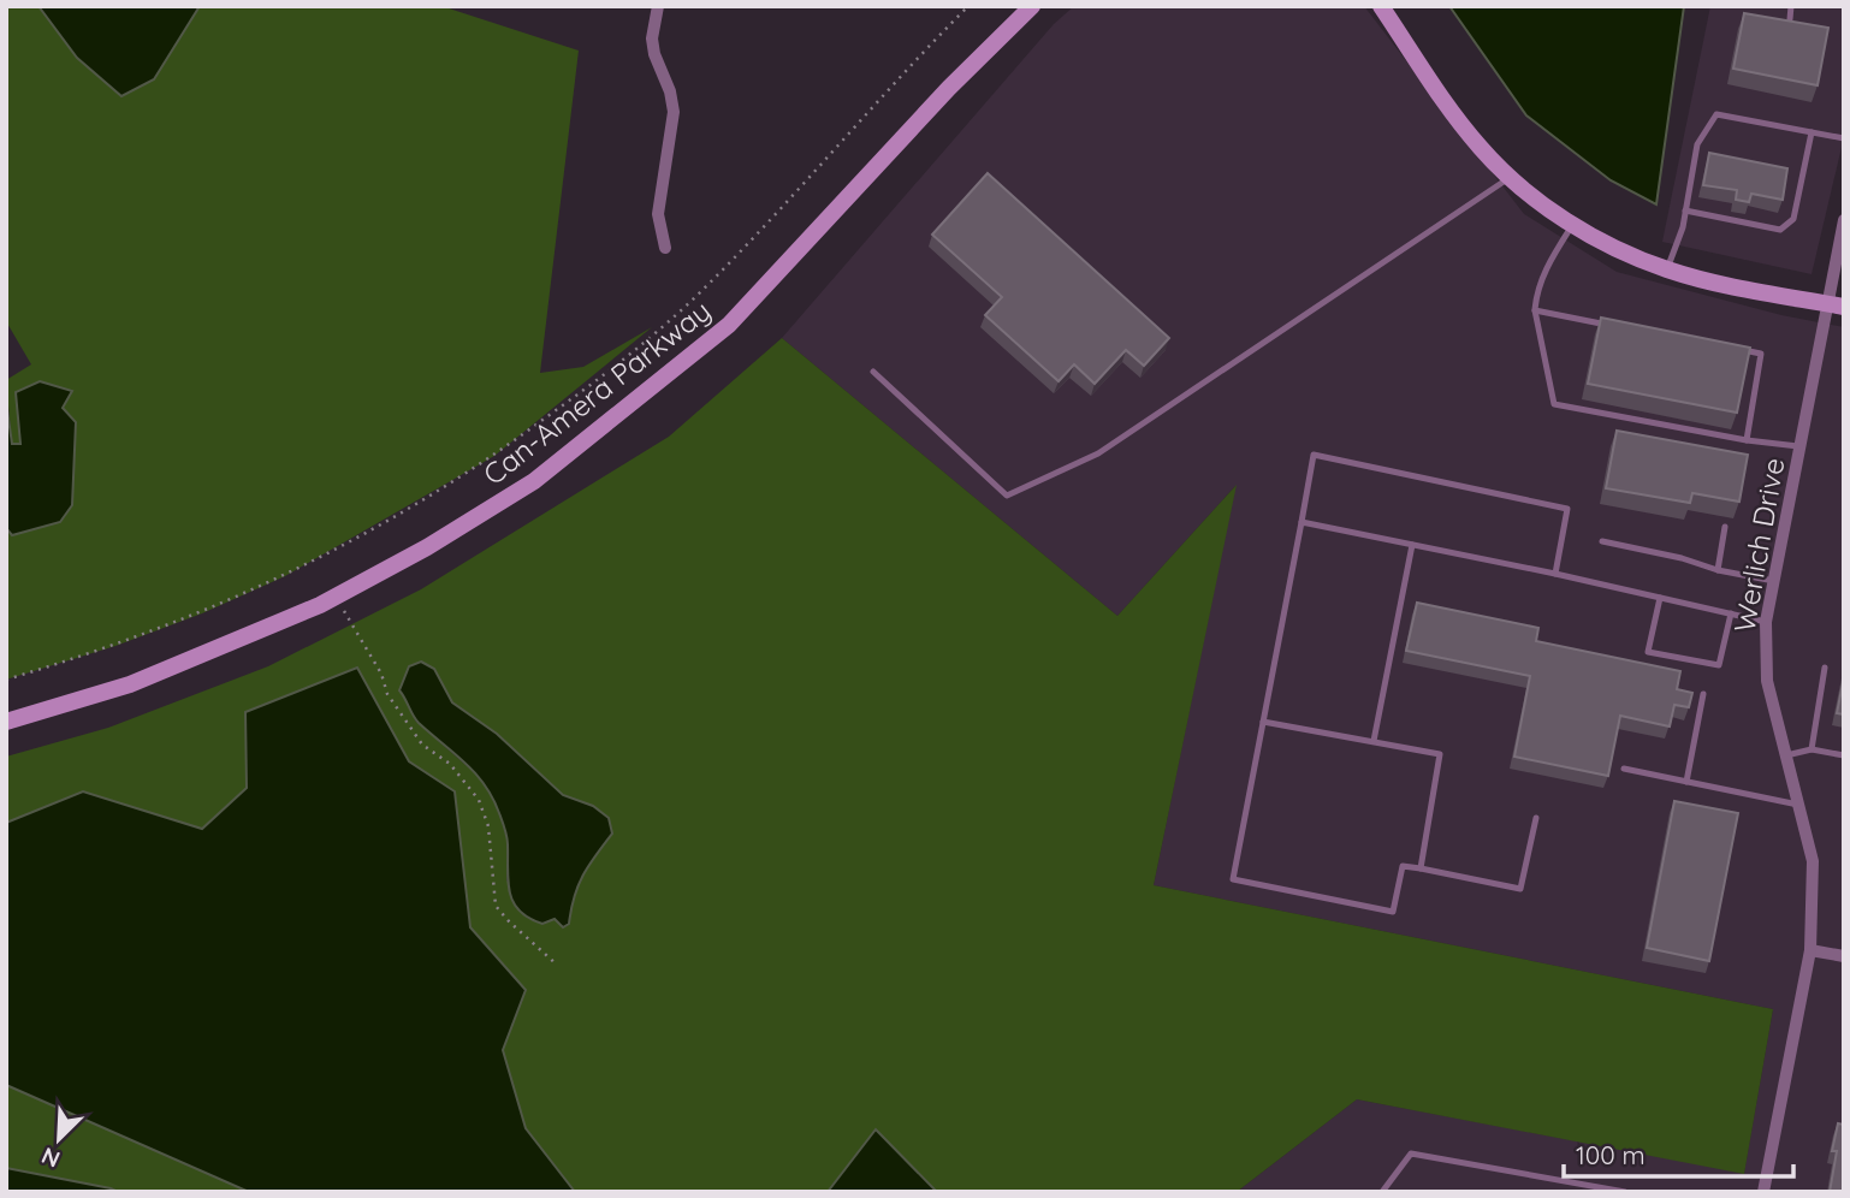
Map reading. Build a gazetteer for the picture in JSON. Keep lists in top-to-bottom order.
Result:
{
  "streets": {
    "main road": ["Can-Amera Parkway"],
    "street": ["Werlich Drive"]
  },
  "scale_bar": "100 m",
  "north": "bottom left"
}
